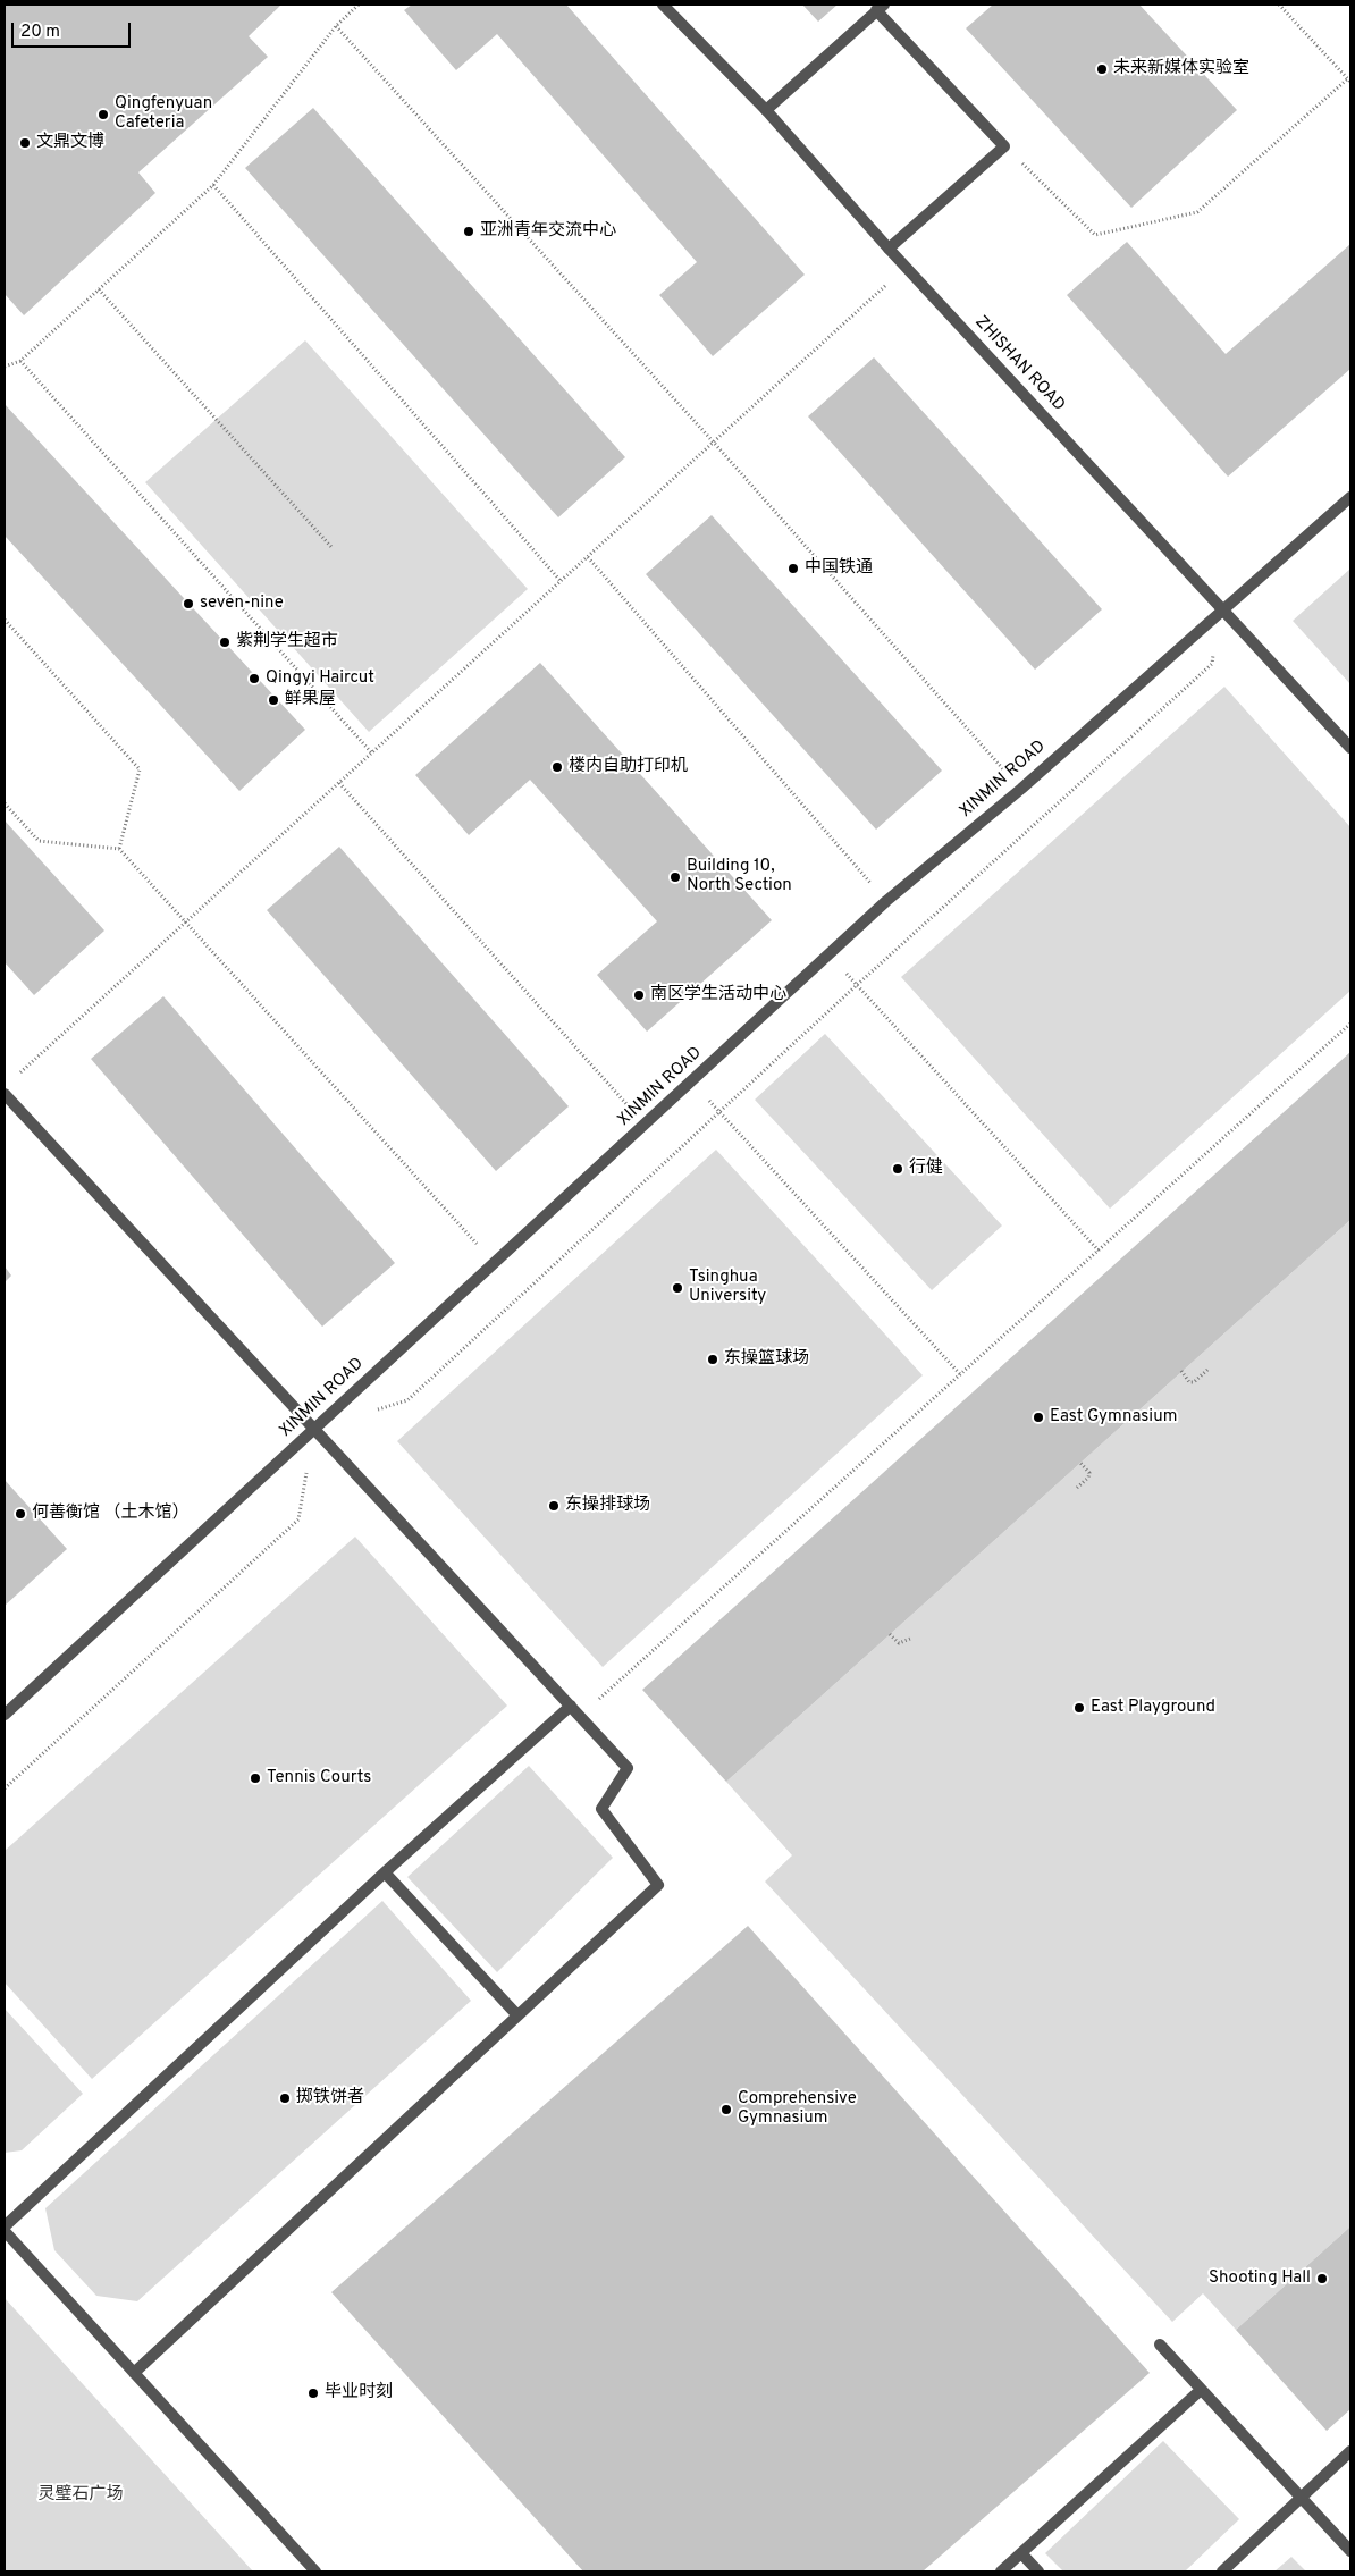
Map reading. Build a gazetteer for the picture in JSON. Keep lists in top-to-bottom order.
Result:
{
  "streets": {
    "street": ["ZHISHAN ROAD", "XINMIN ROAD"]
  },
  "crossings": [
    ["ZHISHAN ROAD", "XINMIN ROAD"]
  ],
  "parks": ["灵璧石广场"],
  "places": [
    "未来新媒体实验室",
    "Qingfenyuan Cafeteria",
    "文鼎文博",
    "亚洲青年交流中心",
    "中国铁通",
    "seven-nine",
    "紫荆学生超市",
    "Qingyi Haircut",
    "鲜果屋",
    "楼内自助打印机",
    "Building 10, North Section",
    "南区学生活动中心",
    "行健",
    "Tsinghua University",
    "东操篮球场",
    "East Gymnasium",
    "东操排球场",
    "何善衡馆 （土木馆）",
    "East Playground",
    "Tennis Courts",
    "掷铁饼者",
    "Comprehensive Gymnasium",
    "Shooting Hall",
    "毕业时刻"
  ],
  "scale_bar": "20 m"
}
